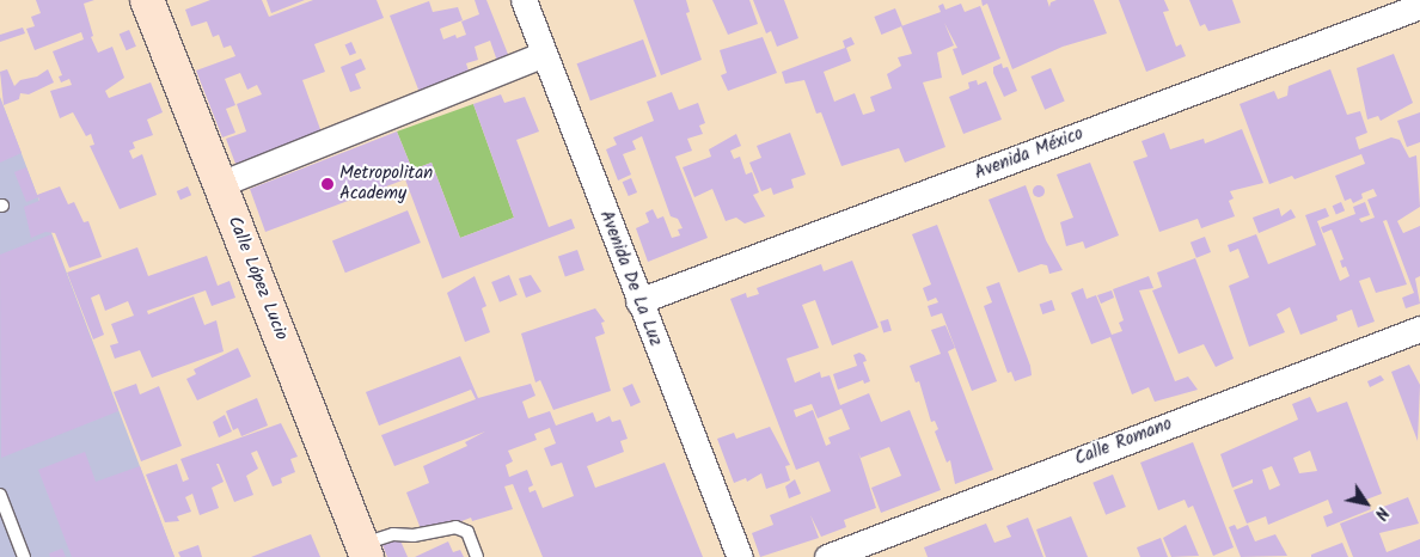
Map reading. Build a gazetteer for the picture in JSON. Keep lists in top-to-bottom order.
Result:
{
  "streets": {
    "main road": ["Calle López Lucio"],
    "street": ["Avenida México", "Avenida De La Luz", "Calle Romano"]
  },
  "crossings": [
    ["Avenida México", "Avenida De La Luz"]
  ],
  "places": ["Metropolitan Academy"],
  "north": "bottom right"
}
